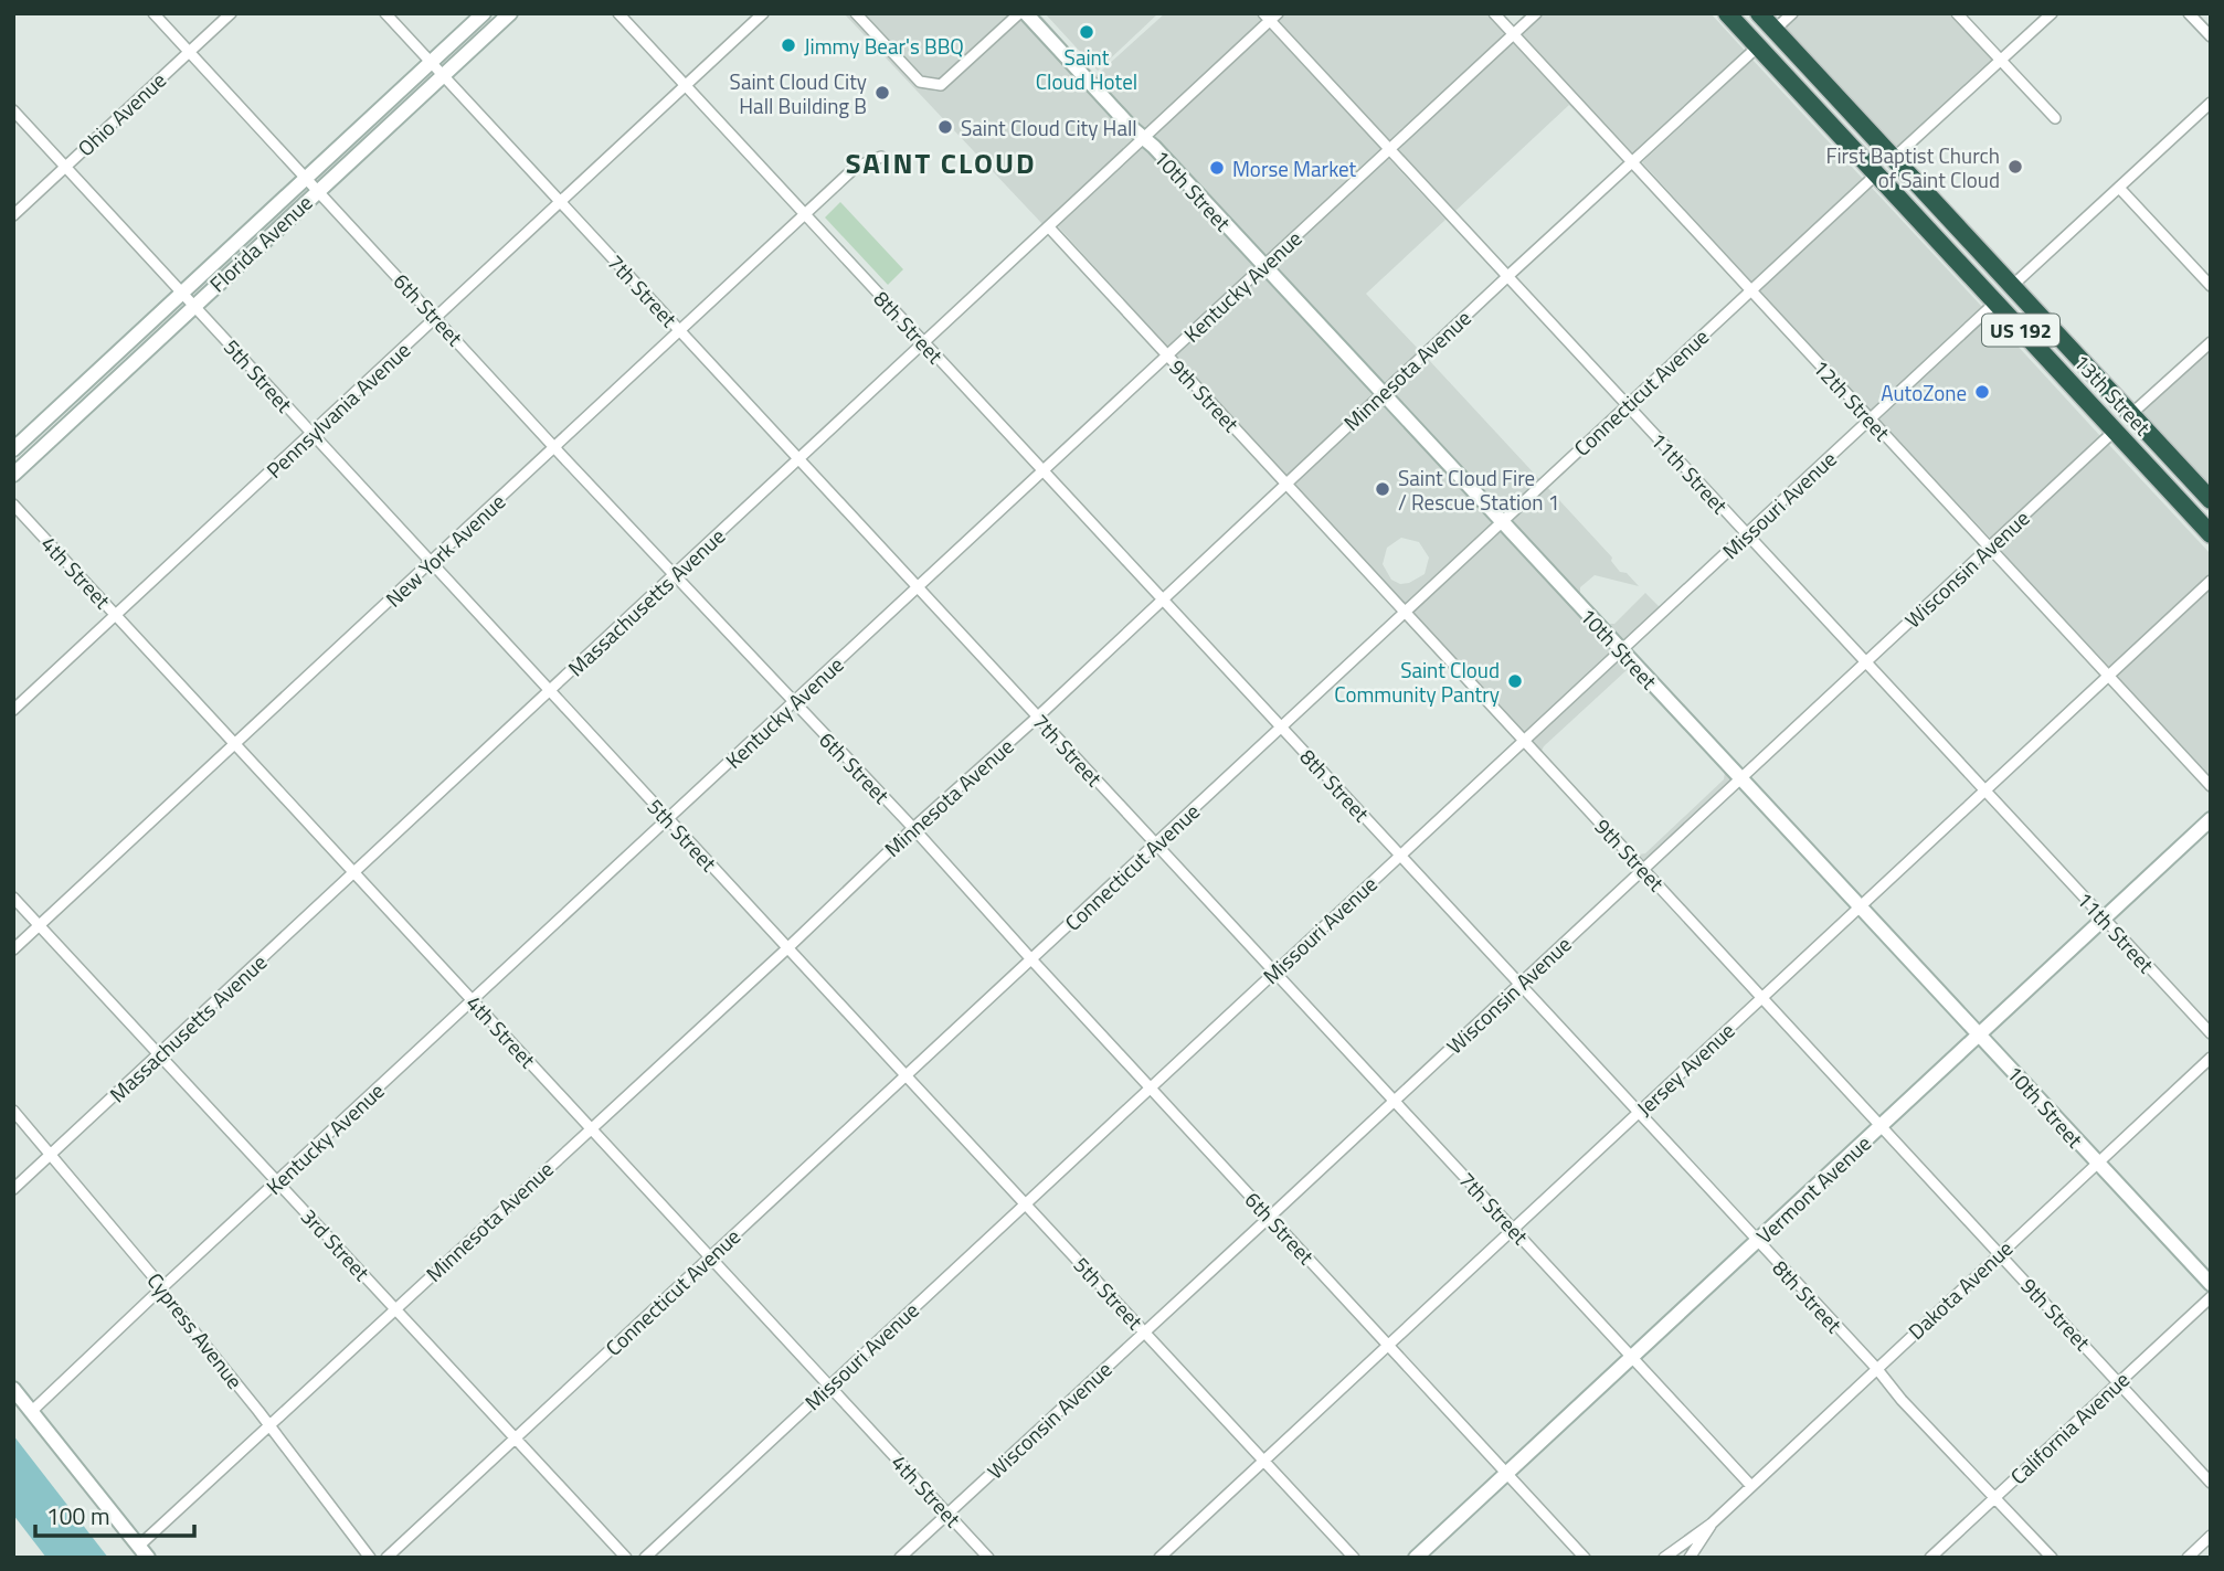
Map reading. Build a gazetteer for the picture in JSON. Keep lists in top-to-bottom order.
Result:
{
  "streets": {
    "highway": ["US 192", "13th Street"],
    "street": [
      "Ohio Avenue",
      "10th Street",
      "Florida Avenue",
      "Kentucky Avenue",
      "7th Street",
      "6th Street",
      "8th Street",
      "Minnesota Avenue",
      "5th Street",
      "Connecticut Avenue",
      "9th Street",
      "12th Street",
      "Pennsylvania Avenue",
      "11th Street",
      "Missouri Avenue",
      "New York Avenue",
      "Wisconsin Avenue",
      "4th Street",
      "Massachusetts Avenue",
      "Jersey Avenue",
      "Vermont Avenue",
      "3rd Street",
      "Dakota Avenue",
      "Cypress Avenue",
      "California Avenue"
    ]
  },
  "crossings": [
    ["Ohio Avenue", "6th Street"],
    ["Ohio Avenue", "5th Street"],
    ["10th Street", "Kentucky Avenue"],
    ["10th Street", "Minnesota Avenue"],
    ["10th Street", "Connecticut Avenue"],
    ["10th Street", "Missouri Avenue"],
    ["10th Street", "Wisconsin Avenue"],
    ["10th Street", "Massachusetts Avenue"],
    ["10th Street", "Jersey Avenue"],
    ["10th Street", "Vermont Avenue"],
    ["10th Street", "Dakota Avenue"],
    ["Florida Avenue", "7th Street"],
    ["Florida Avenue", "6th Street"],
    ["Florida Avenue", "5th Street"],
    ["Kentucky Avenue", "7th Street"],
    ["Kentucky Avenue", "6th Street"],
    ["Kentucky Avenue", "8th Street"],
    ["Kentucky Avenue", "5th Street"],
    ["Kentucky Avenue", "9th Street"],
    ["Kentucky Avenue", "12th Street"],
    ["Kentucky Avenue", "11th Street"],
    ["Kentucky Avenue", "4th Street"],
    ["Kentucky Avenue", "3rd Street"],
    ["Kentucky Avenue", "Cypress Avenue"],
    ["7th Street", "Minnesota Avenue"],
    ["7th Street", "Connecticut Avenue"],
    ["7th Street", "Pennsylvania Avenue"],
    ["7th Street", "Missouri Avenue"],
    ["7th Street", "New York Avenue"],
    ["7th Street", "Wisconsin Avenue"],
    ["7th Street", "Massachusetts Avenue"],
    ["7th Street", "Jersey Avenue"],
    ["7th Street", "Vermont Avenue"],
    ["7th Street", "Dakota Avenue"],
    ["6th Street", "Minnesota Avenue"],
    ["6th Street", "Connecticut Avenue"],
    ["6th Street", "Pennsylvania Avenue"],
    ["6th Street", "Missouri Avenue"],
    ["6th Street", "New York Avenue"],
    ["6th Street", "Wisconsin Avenue"],
    ["6th Street", "Massachusetts Avenue"],
    ["6th Street", "Jersey Avenue"],
    ["6th Street", "Vermont Avenue"],
    ["8th Street", "Minnesota Avenue"],
    ["8th Street", "Connecticut Avenue"],
    ["8th Street", "Pennsylvania Avenue"],
    ["8th Street", "Missouri Avenue"],
    ["8th Street", "New York Avenue"],
    ["8th Street", "Wisconsin Avenue"],
    ["8th Street", "Massachusetts Avenue"],
    ["8th Street", "Jersey Avenue"],
    ["8th Street", "Vermont Avenue"],
    ["8th Street", "Dakota Avenue"],
    ["8th Street", "California Avenue"],
    ["Minnesota Avenue", "5th Street"],
    ["Minnesota Avenue", "13th Street"],
    ["Minnesota Avenue", "9th Street"],
    ["Minnesota Avenue", "12th Street"],
    ["Minnesota Avenue", "11th Street"],
    ["Minnesota Avenue", "4th Street"],
    ["Minnesota Avenue", "3rd Street"],
    ["Minnesota Avenue", "Cypress Avenue"],
    ["5th Street", "Connecticut Avenue"],
    ["5th Street", "Pennsylvania Avenue"],
    ["5th Street", "Missouri Avenue"],
    ["5th Street", "New York Avenue"],
    ["5th Street", "Wisconsin Avenue"],
    ["5th Street", "Massachusetts Avenue"],
    ["5th Street", "Jersey Avenue"],
    ["Connecticut Avenue", "13th Street"],
    ["Connecticut Avenue", "9th Street"],
    ["Connecticut Avenue", "12th Street"],
    ["Connecticut Avenue", "11th Street"],
    ["Connecticut Avenue", "4th Street"],
    ["Connecticut Avenue", "3rd Street"],
    ["13th Street", "Missouri Avenue"],
    ["13th Street", "Wisconsin Avenue"],
    ["9th Street", "Missouri Avenue"],
    ["9th Street", "Wisconsin Avenue"],
    ["9th Street", "Massachusetts Avenue"],
    ["9th Street", "Jersey Avenue"],
    ["9th Street", "Vermont Avenue"],
    ["9th Street", "Dakota Avenue"],
    ["9th Street", "California Avenue"],
    ["12th Street", "Missouri Avenue"],
    ["12th Street", "Wisconsin Avenue"],
    ["12th Street", "Jersey Avenue"],
    ["Pennsylvania Avenue", "4th Street"],
    ["11th Street", "Missouri Avenue"],
    ["11th Street", "Wisconsin Avenue"],
    ["11th Street", "Massachusetts Avenue"],
    ["11th Street", "Jersey Avenue"],
    ["11th Street", "Vermont Avenue"],
    ["Missouri Avenue", "4th Street"],
    ["New York Avenue", "4th Street"],
    ["New York Avenue", "3rd Street"],
    ["Wisconsin Avenue", "4th Street"],
    ["4th Street", "Massachusetts Avenue"],
    ["Massachusetts Avenue", "3rd Street"],
    ["Massachusetts Avenue", "Cypress Avenue"]
  ],
  "districts": ["SAINT CLOUD"],
  "places": [
    "Saint Cloud Hotel",
    "Jimmy Bear's BBQ",
    "Saint Cloud City Hall Building B",
    "Saint Cloud City Hall",
    "First Baptist Church of Saint Cloud",
    "Morse Market",
    "AutoZone",
    "Saint Cloud Fire / Rescue Station 1",
    "Saint Cloud Community Pantry"
  ],
  "scale_bar": "100 m"
}
